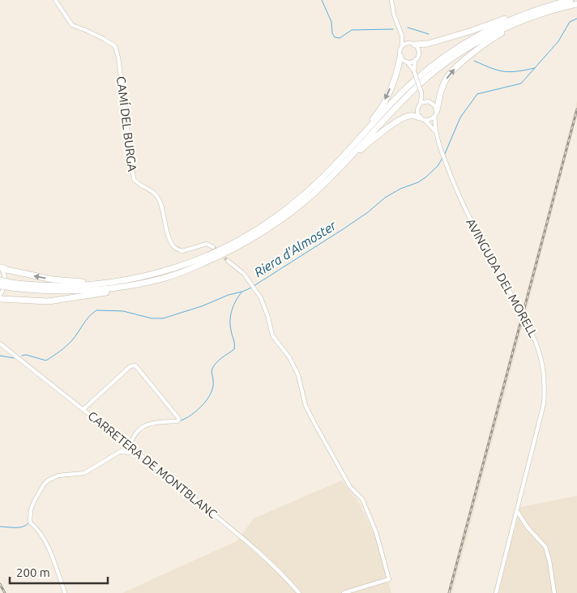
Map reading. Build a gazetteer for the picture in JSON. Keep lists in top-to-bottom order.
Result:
{
  "streets": {
    "street": ["CAMÍ DEL BURGA", "AVINGUDA DEL MORELL", "CARRETERA DE MONTBLANC"]
  },
  "water": ["Riera d'Almoster"],
  "scale_bar": "200 m"
}
